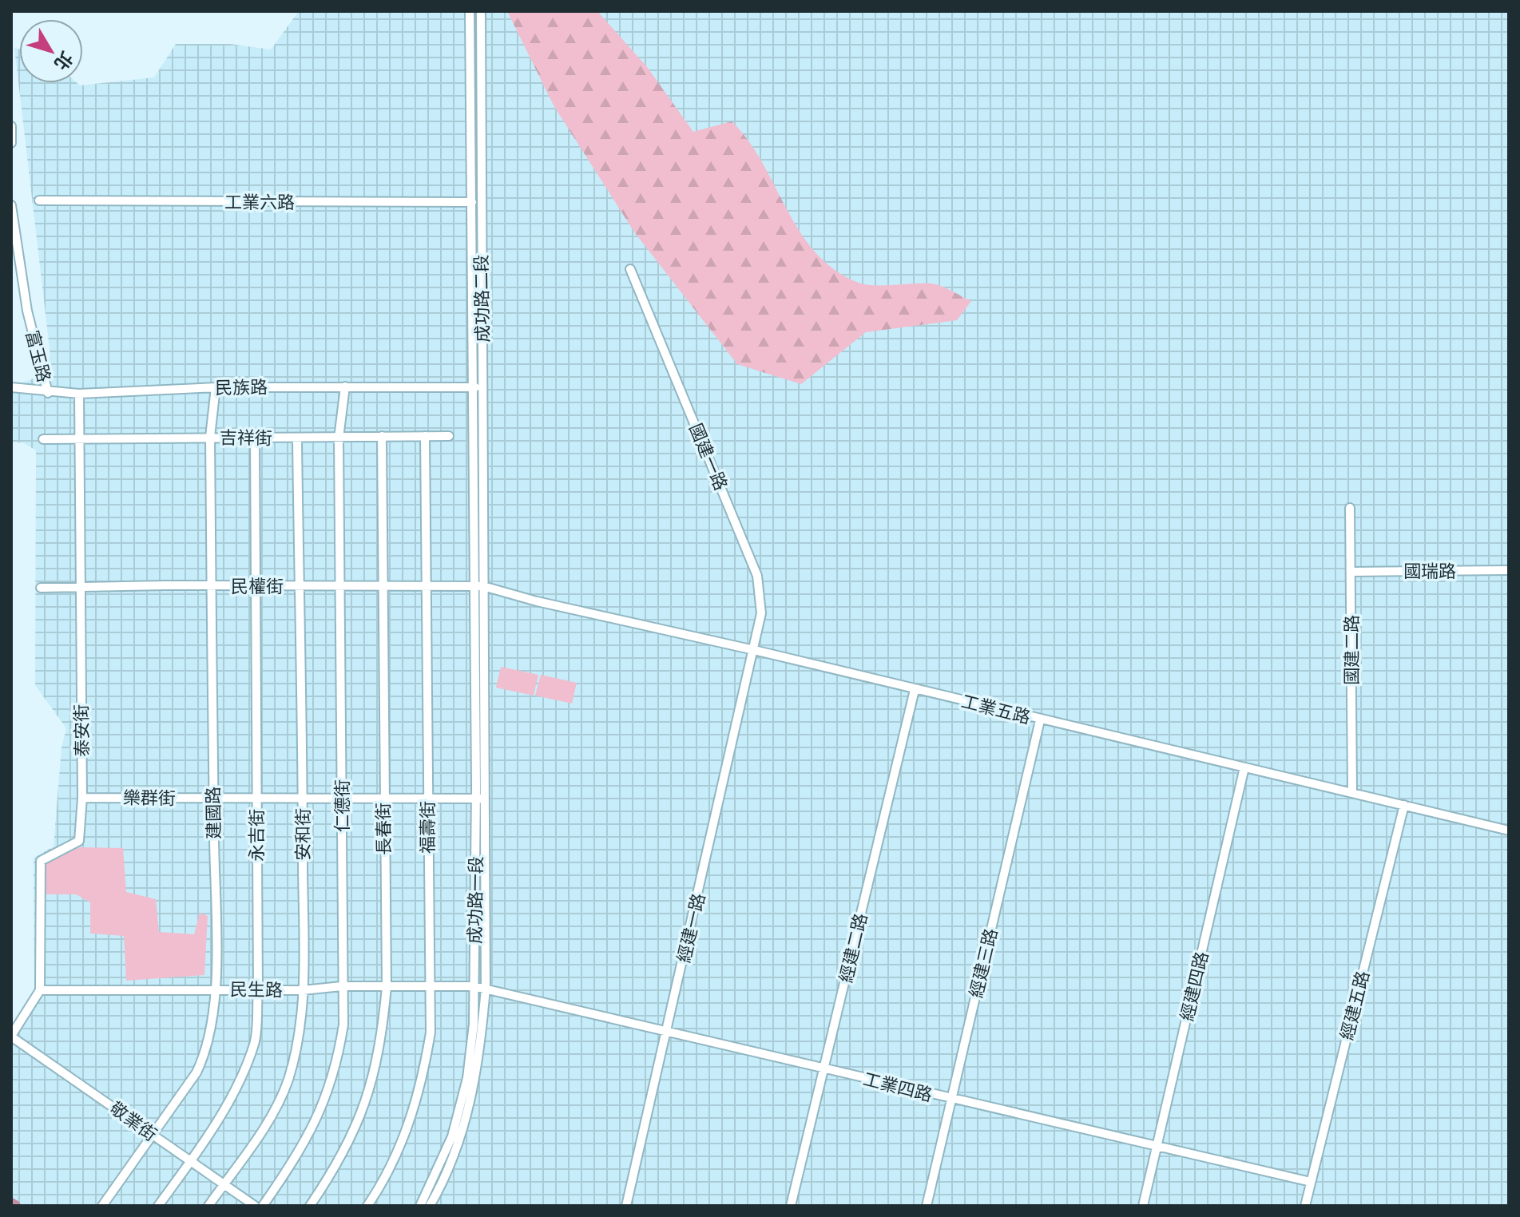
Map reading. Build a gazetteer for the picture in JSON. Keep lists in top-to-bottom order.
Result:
{
  "streets": {
    "street": [
      "工業六路",
      "成功路二段",
      "富玉路",
      "民族路",
      "吉祥街",
      "國建一路",
      "國瑞路",
      "民權街",
      "國建二路",
      "工業五路",
      "泰安街",
      "樂群街",
      "仁德街",
      "建國路",
      "福壽街",
      "長春街",
      "安和街",
      "永吉街",
      "成功路一段",
      "經建一路",
      "經建二路",
      "經建三路",
      "經建四路",
      "民生路",
      "經建五路",
      "工業四路",
      "敬業街"
    ]
  },
  "crossings": [
    ["工業六路", "成功路二段"],
    ["成功路二段", "民族路"],
    ["成功路二段", "民權街"],
    ["成功路二段", "工業五路"],
    ["成功路二段", "成功路一段"],
    ["富玉路", "民族路"],
    ["民族路", "泰安街"],
    ["民族路", "仁德街"],
    ["民族路", "建國路"],
    ["吉祥街", "泰安街"],
    ["吉祥街", "仁德街"],
    ["吉祥街", "建國路"],
    ["吉祥街", "福壽街"],
    ["吉祥街", "長春街"],
    ["吉祥街", "安和街"],
    ["吉祥街", "永吉街"],
    ["國建一路", "工業五路"],
    ["國建一路", "經建一路"],
    ["國瑞路", "國建二路"],
    ["民權街", "工業五路"],
    ["民權街", "泰安街"],
    ["民權街", "仁德街"],
    ["民權街", "建國路"],
    ["民權街", "福壽街"],
    ["民權街", "長春街"],
    ["民權街", "安和街"],
    ["民權街", "永吉街"],
    ["民權街", "成功路一段"],
    ["國建二路", "工業五路"],
    ["工業五路", "成功路一段"],
    ["工業五路", "經建一路"],
    ["工業五路", "經建二路"],
    ["工業五路", "經建三路"],
    ["工業五路", "經建四路"],
    ["工業五路", "經建五路"],
    ["泰安街", "樂群街"],
    ["泰安街", "民生路"],
    ["樂群街", "仁德街"],
    ["樂群街", "建國路"],
    ["樂群街", "福壽街"],
    ["樂群街", "長春街"],
    ["樂群街", "安和街"],
    ["樂群街", "永吉街"],
    ["樂群街", "成功路一段"],
    ["仁德街", "民生路"],
    ["建國路", "民生路"],
    ["建國路", "敬業街"],
    ["福壽街", "民生路"],
    ["長春街", "民生路"],
    ["安和街", "民生路"],
    ["安和街", "敬業街"],
    ["永吉街", "民生路"],
    ["永吉街", "敬業街"],
    ["成功路一段", "民生路"],
    ["成功路一段", "工業四路"],
    ["經建一路", "工業四路"],
    ["經建二路", "工業四路"],
    ["經建三路", "工業四路"],
    ["經建四路", "工業四路"],
    ["民生路", "工業四路"],
    ["經建五路", "工業四路"]
  ],
  "north": "bottom right"
}
